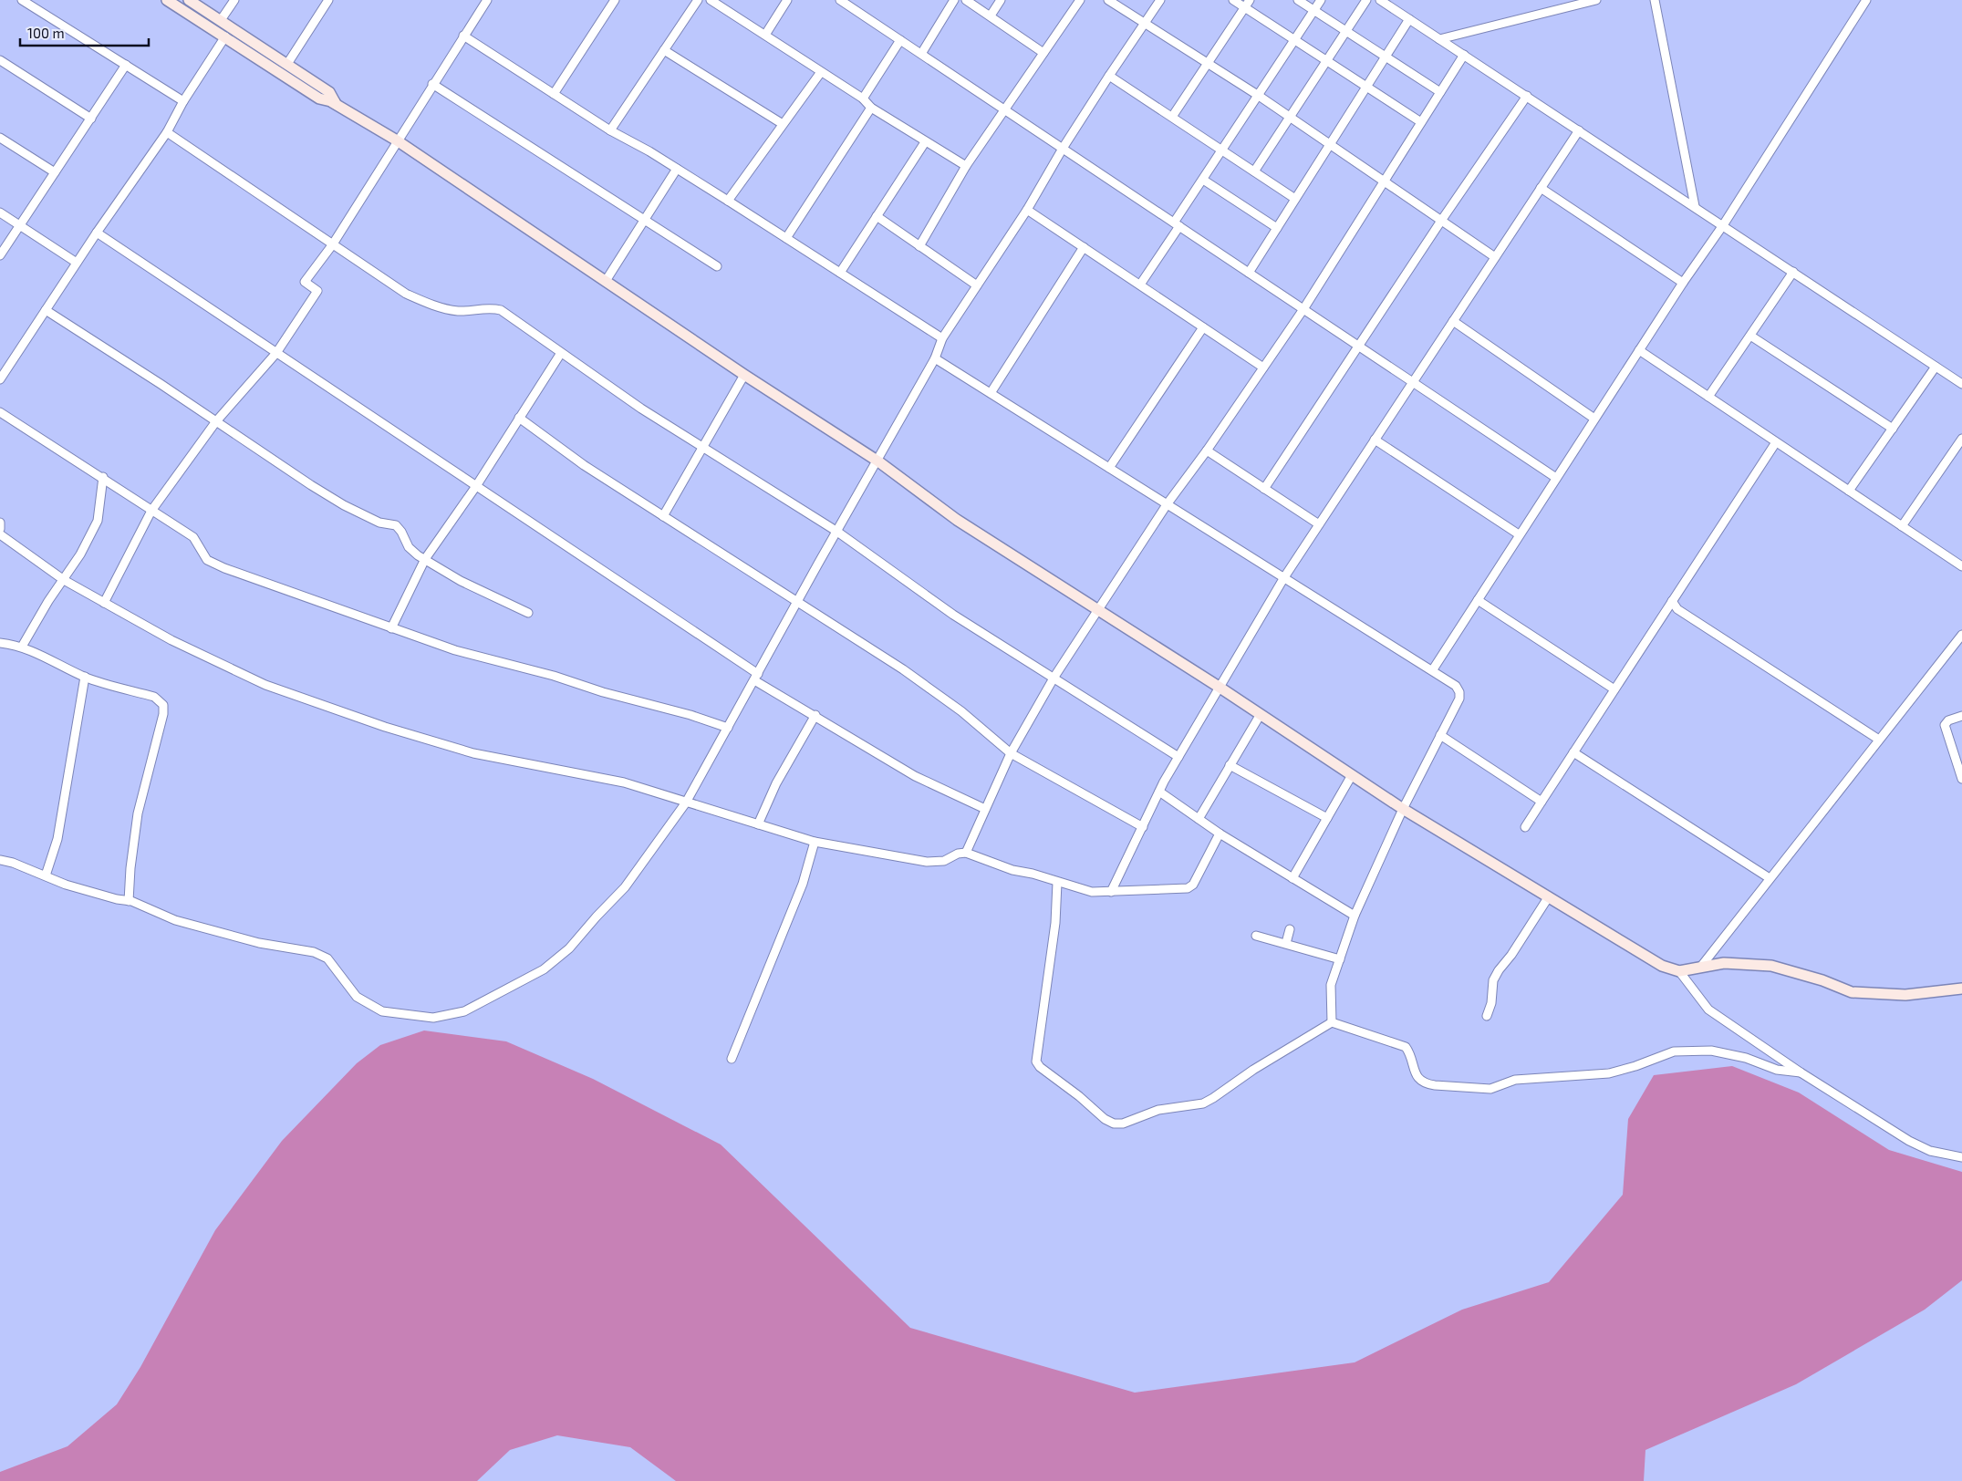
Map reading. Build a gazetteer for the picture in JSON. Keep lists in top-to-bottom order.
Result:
{
  "scale_bar": "100 m"
}
